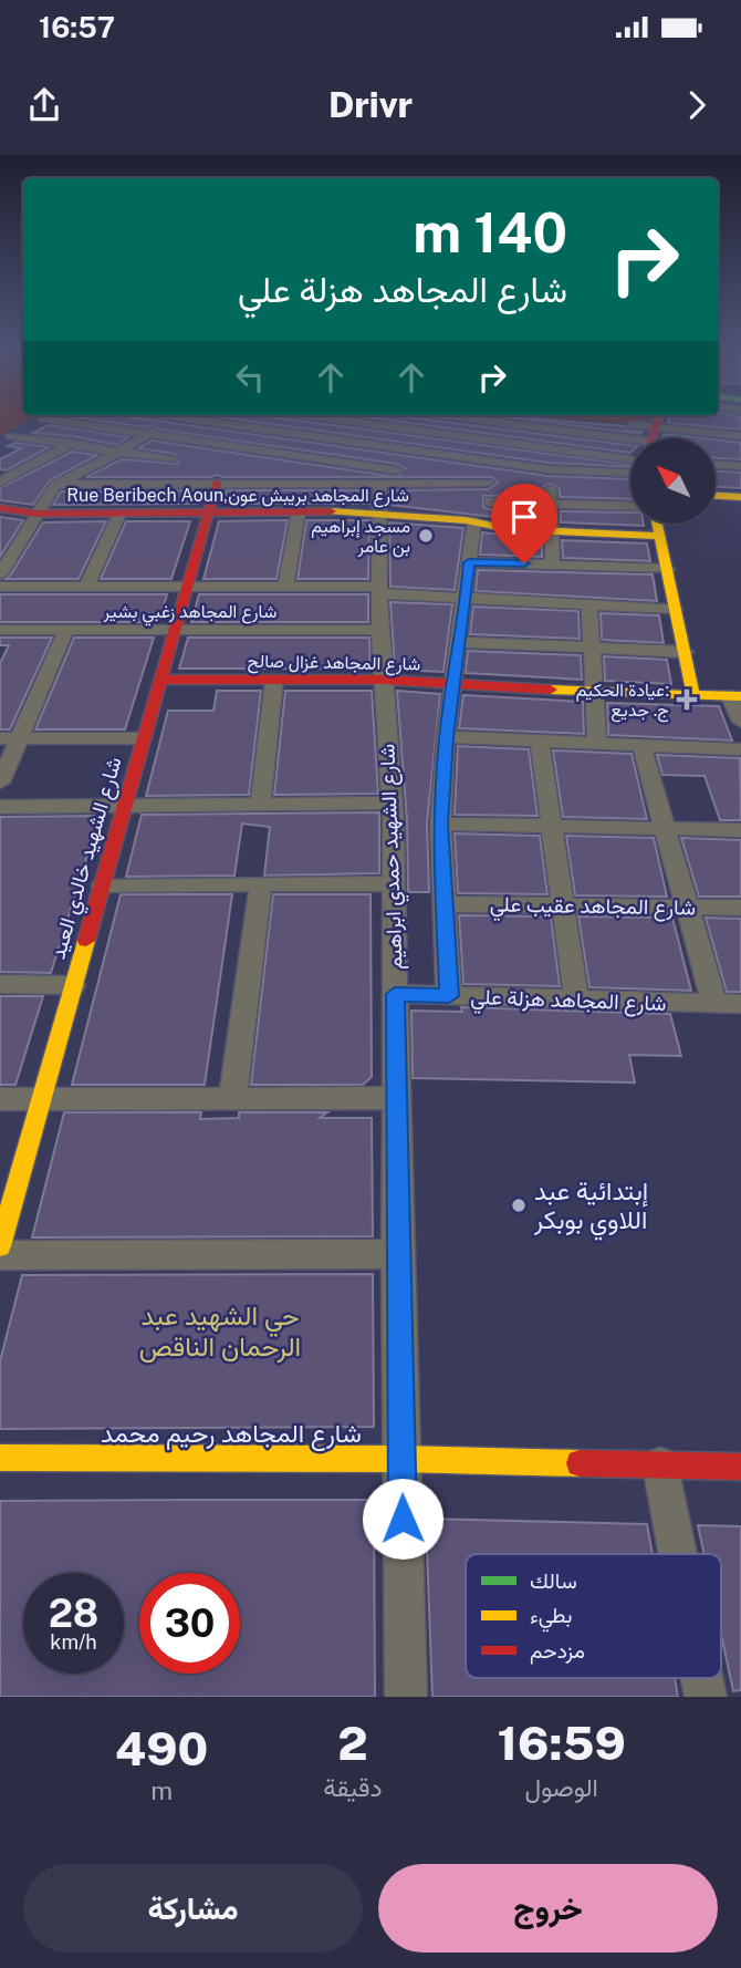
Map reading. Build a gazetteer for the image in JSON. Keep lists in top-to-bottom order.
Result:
{
  "streets": {
    "street": [
      "Rue Beribech Aoun,شارع المجاهد بريبش عون",
      "شارع المجاهد زغبي بشير",
      "شارع المجاهد غزال صالح",
      "شارع الشهيد حمدي ابراهيم",
      "شارع الشهيد خالدي العيد",
      "شارع المجاهد عقيب علي",
      "شارع المجاهد هزلة علي",
      "شارع المجاهد رحيم محمد"
    ]
  },
  "crossings": [
    ["Rue Beribech Aoun,شارع المجاهد بريبش عون", "شارع الشهيد حمدي ابراهيم"],
    ["Rue Beribech Aoun,شارع المجاهد بريبش عون", "شارع الشهيد خالدي العيد"],
    ["شارع المجاهد زغبي بشير", "شارع الشهيد حمدي ابراهيم"],
    ["شارع المجاهد زغبي بشير", "شارع الشهيد خالدي العيد"],
    ["شارع المجاهد غزال صالح", "شارع الشهيد حمدي ابراهيم"],
    ["شارع المجاهد غزال صالح", "شارع الشهيد خالدي العيد"],
    ["شارع الشهيد حمدي ابراهيم", "شارع المجاهد هزلة علي"],
    ["شارع الشهيد حمدي ابراهيم", "شارع المجاهد رحيم محمد"]
  ],
  "districts": ["حي الشهيد عبد الرحمان الناقص"],
  "places": {
    "other": ["مسجد إبراهيم بن عامر", "إبتدائية عبد اللاوي بوبكر"],
    "health": ["عيادة الحكيم: ج. جديع"]
  },
  "legend": ["سالك", "بطيء", "مزدحم"],
  "north": "top left",
  "page": {
    "status": "16:57",
    "header": "Drivr",
    "turn": ["140 m", "شارع المجاهد هزلة علي"],
    "speed": "28 km/h",
    "limit": "30",
    "eta": [
      "16:59",
      "الوصول",
      "2",
      "دقيقة",
      "490",
      "m"
    ],
    "buttons": ["خروج", "مشاركة"]
  }
}
